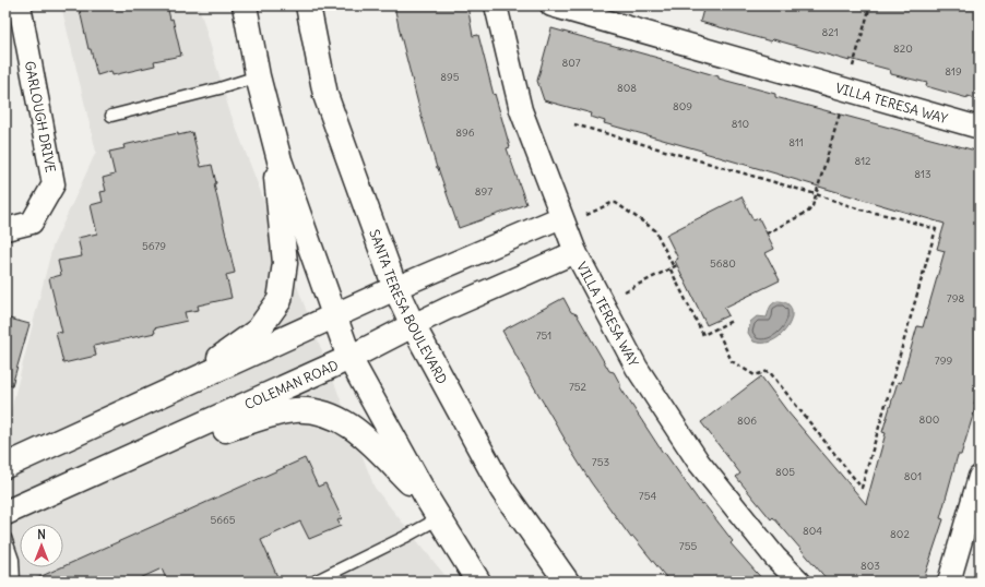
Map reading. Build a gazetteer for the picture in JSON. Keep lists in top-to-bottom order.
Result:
{
  "streets": {
    "main road": ["SANTA TERESA BOULEVARD", "COLEMAN ROAD"],
    "street": ["VILLA TERESA WAY", "GARLOUGH DRIVE"]
  },
  "crossings": [
    ["VILLA TERESA WAY", "COLEMAN ROAD"],
    ["SANTA TERESA BOULEVARD", "COLEMAN ROAD"]
  ],
  "house_numbers": [
    "821",
    "820",
    "807",
    "819",
    "895",
    "808",
    "809",
    "810",
    "896",
    "811",
    "812",
    "813",
    "897",
    "5679",
    "5680",
    "798",
    "751",
    "799",
    "752",
    "800",
    "806",
    "753",
    "805",
    "801",
    "754",
    "5665",
    "804",
    "802",
    "755",
    "803"
  ],
  "north": "top"
}
